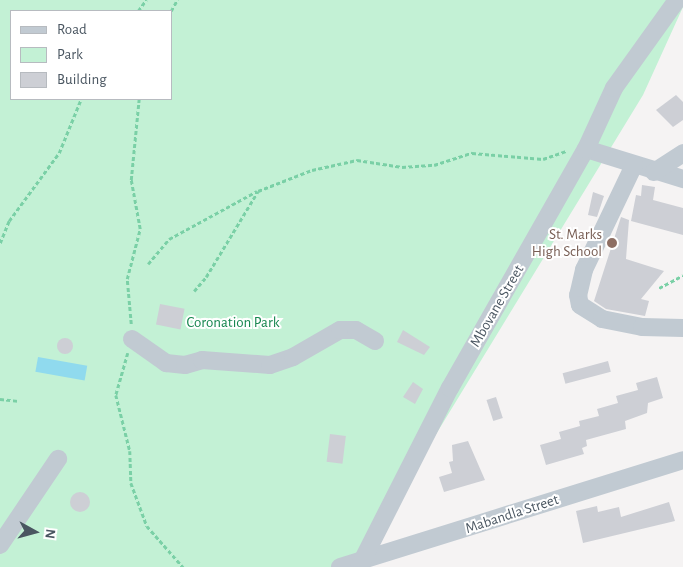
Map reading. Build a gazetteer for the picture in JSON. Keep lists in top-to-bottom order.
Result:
{
  "streets": {
    "street": ["Mbovane Street", "Mabandla Street"]
  },
  "crossings": [
    ["Mbovane Street", "Mabandla Street"]
  ],
  "parks": ["Coronation Park"],
  "places": ["St. Marks High School"],
  "legend": ["Road", "Park", "Building"],
  "north": "right"
}
